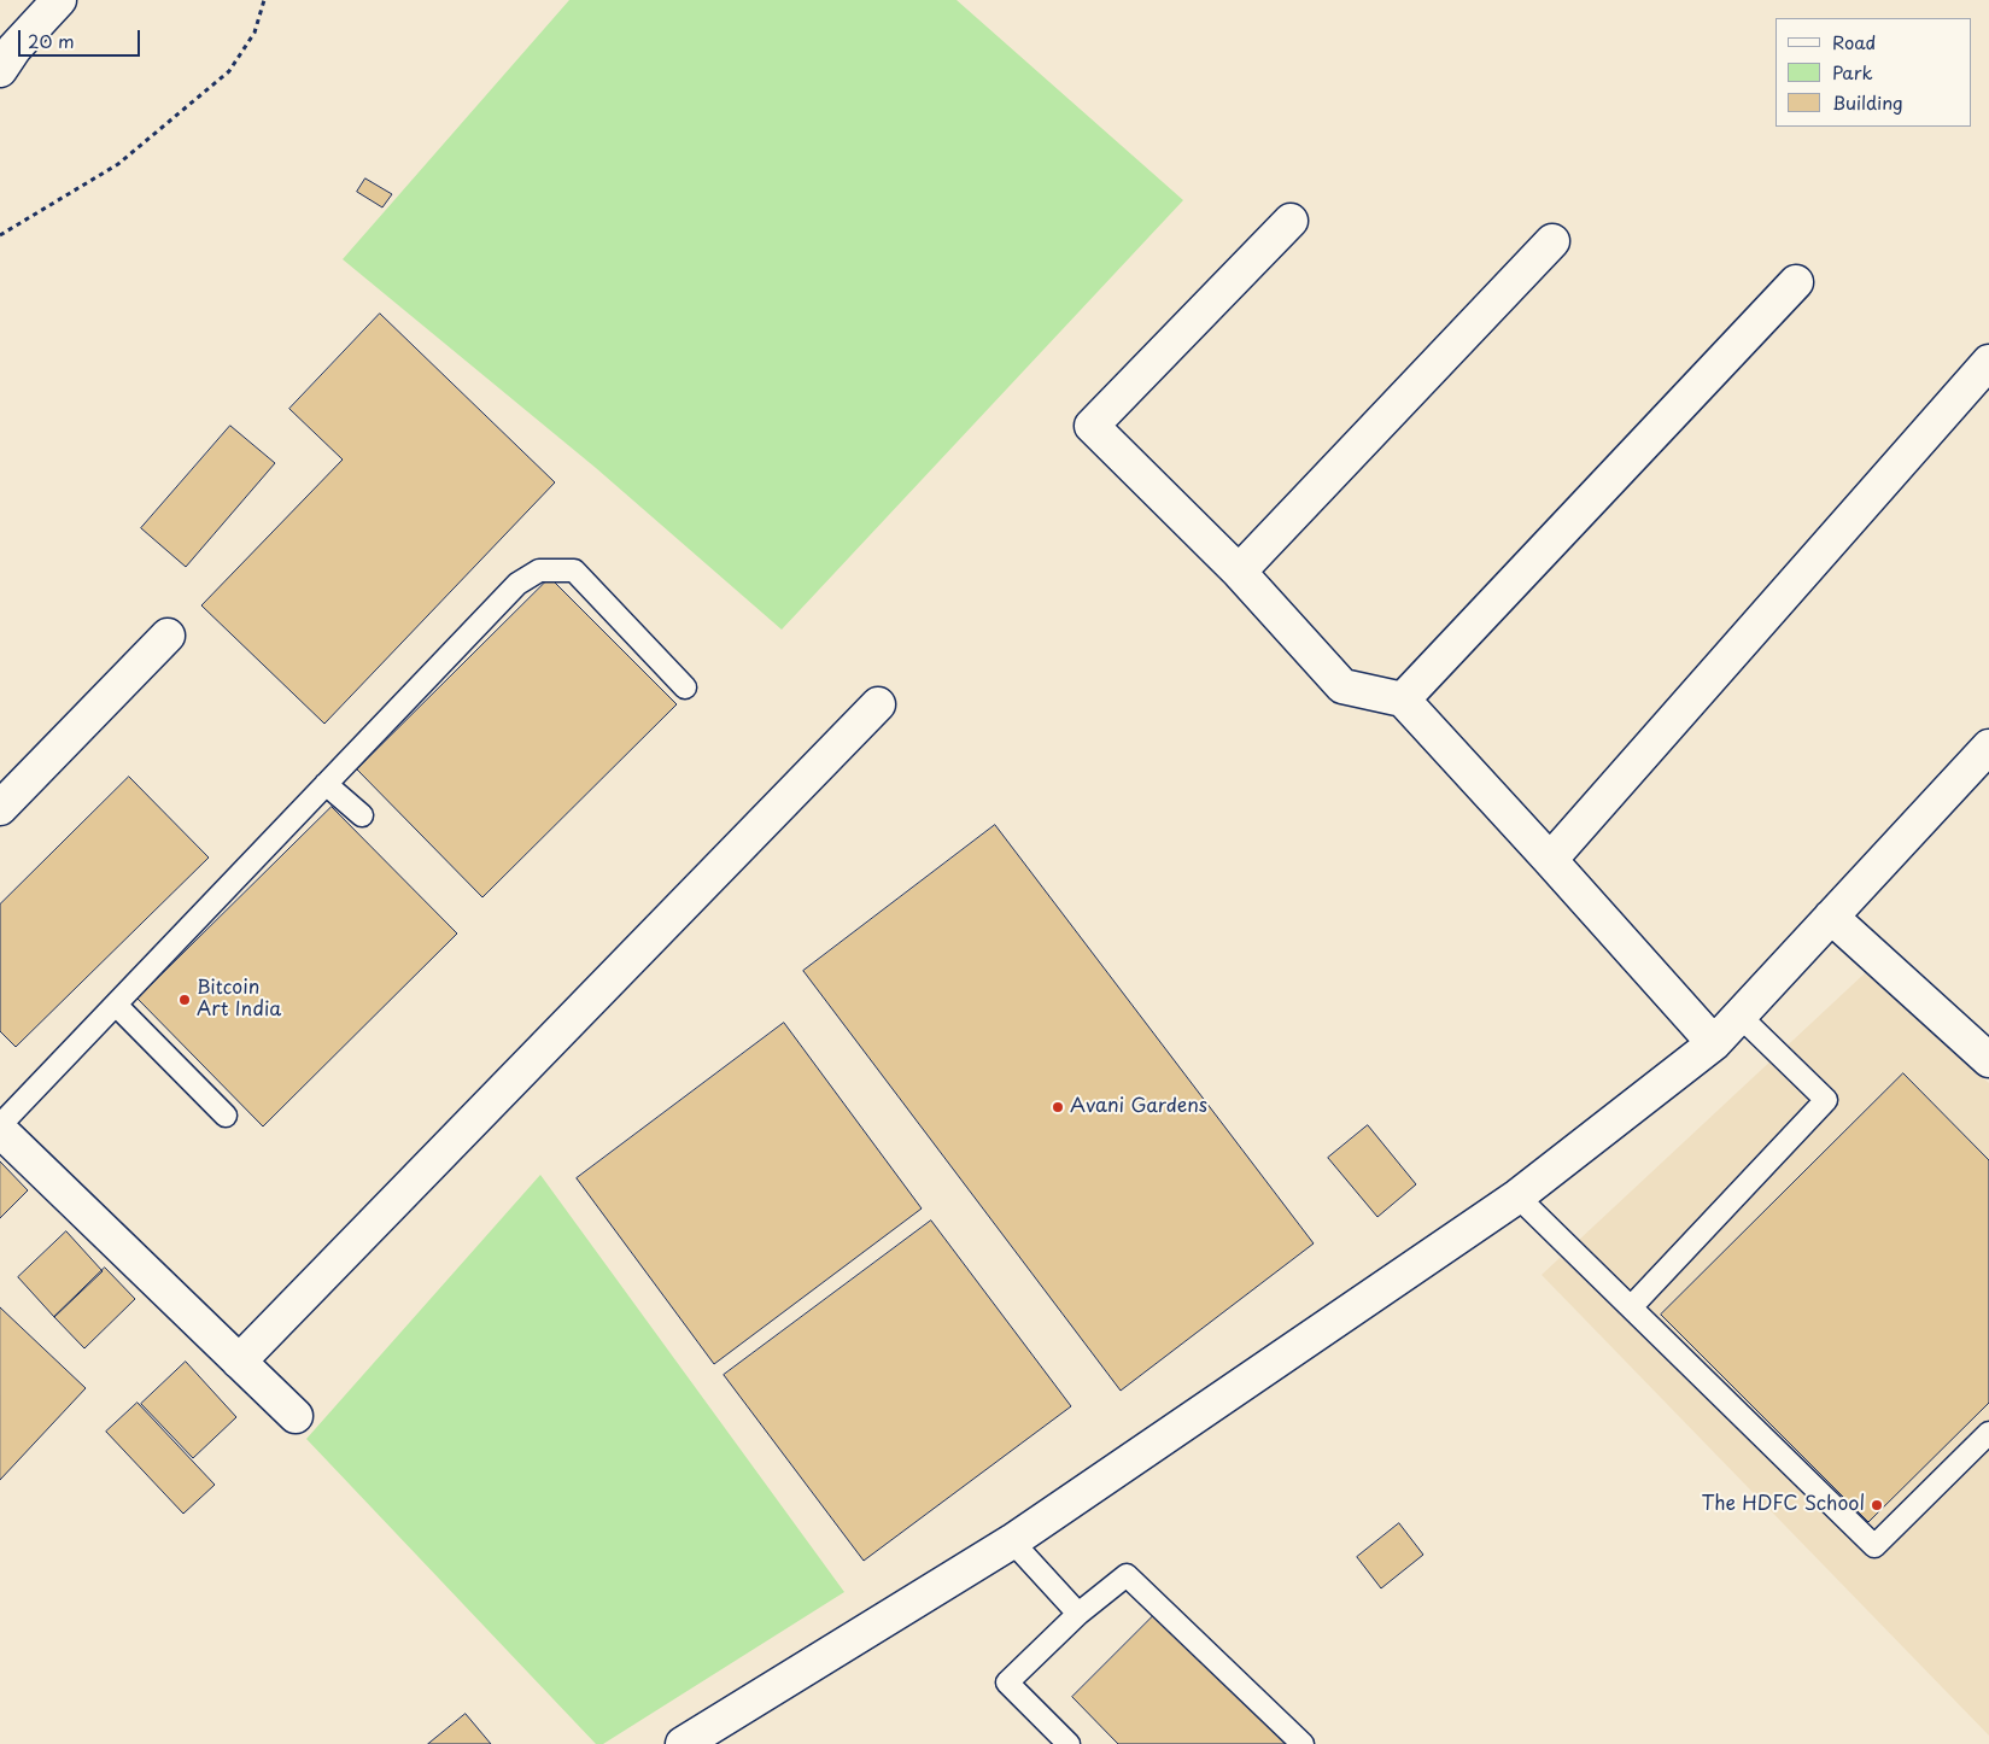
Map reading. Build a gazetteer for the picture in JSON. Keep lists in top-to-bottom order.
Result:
{
  "places": ["Bitcoin Art India", "Avani Gardens", "The HDFC School"],
  "legend": ["Road", "Park", "Building"],
  "scale_bar": "20 m"
}
